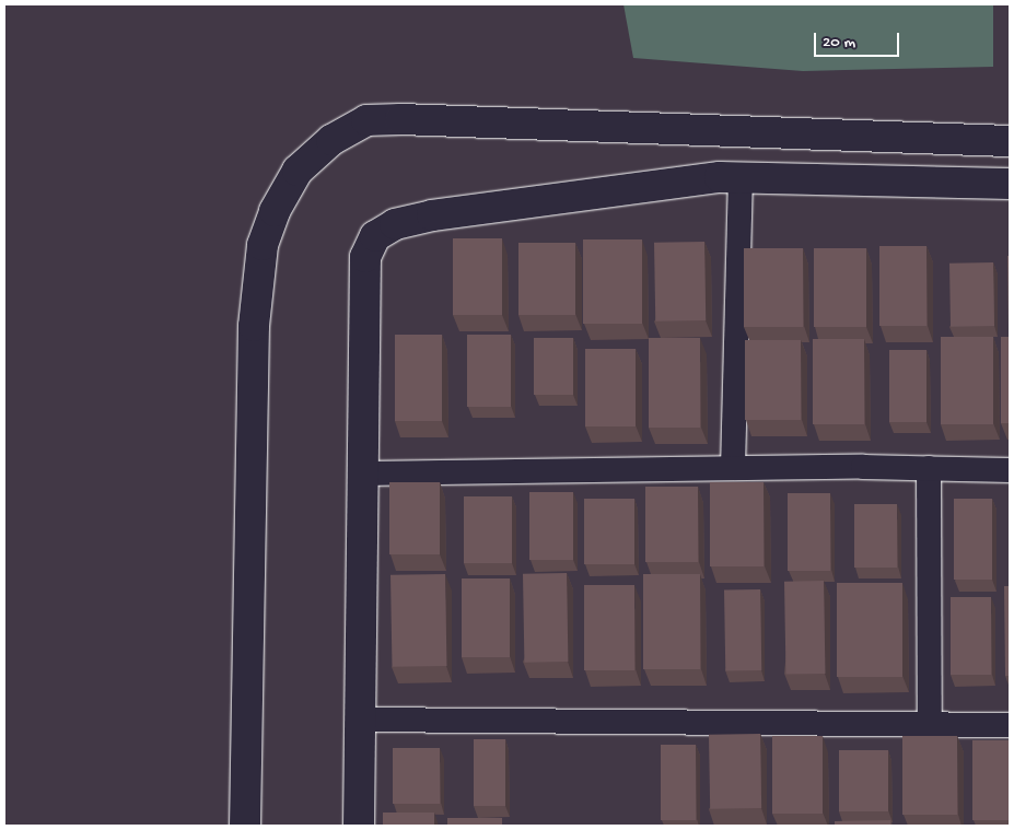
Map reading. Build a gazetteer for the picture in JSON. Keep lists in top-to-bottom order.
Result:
{
  "scale_bar": "20 m"
}
